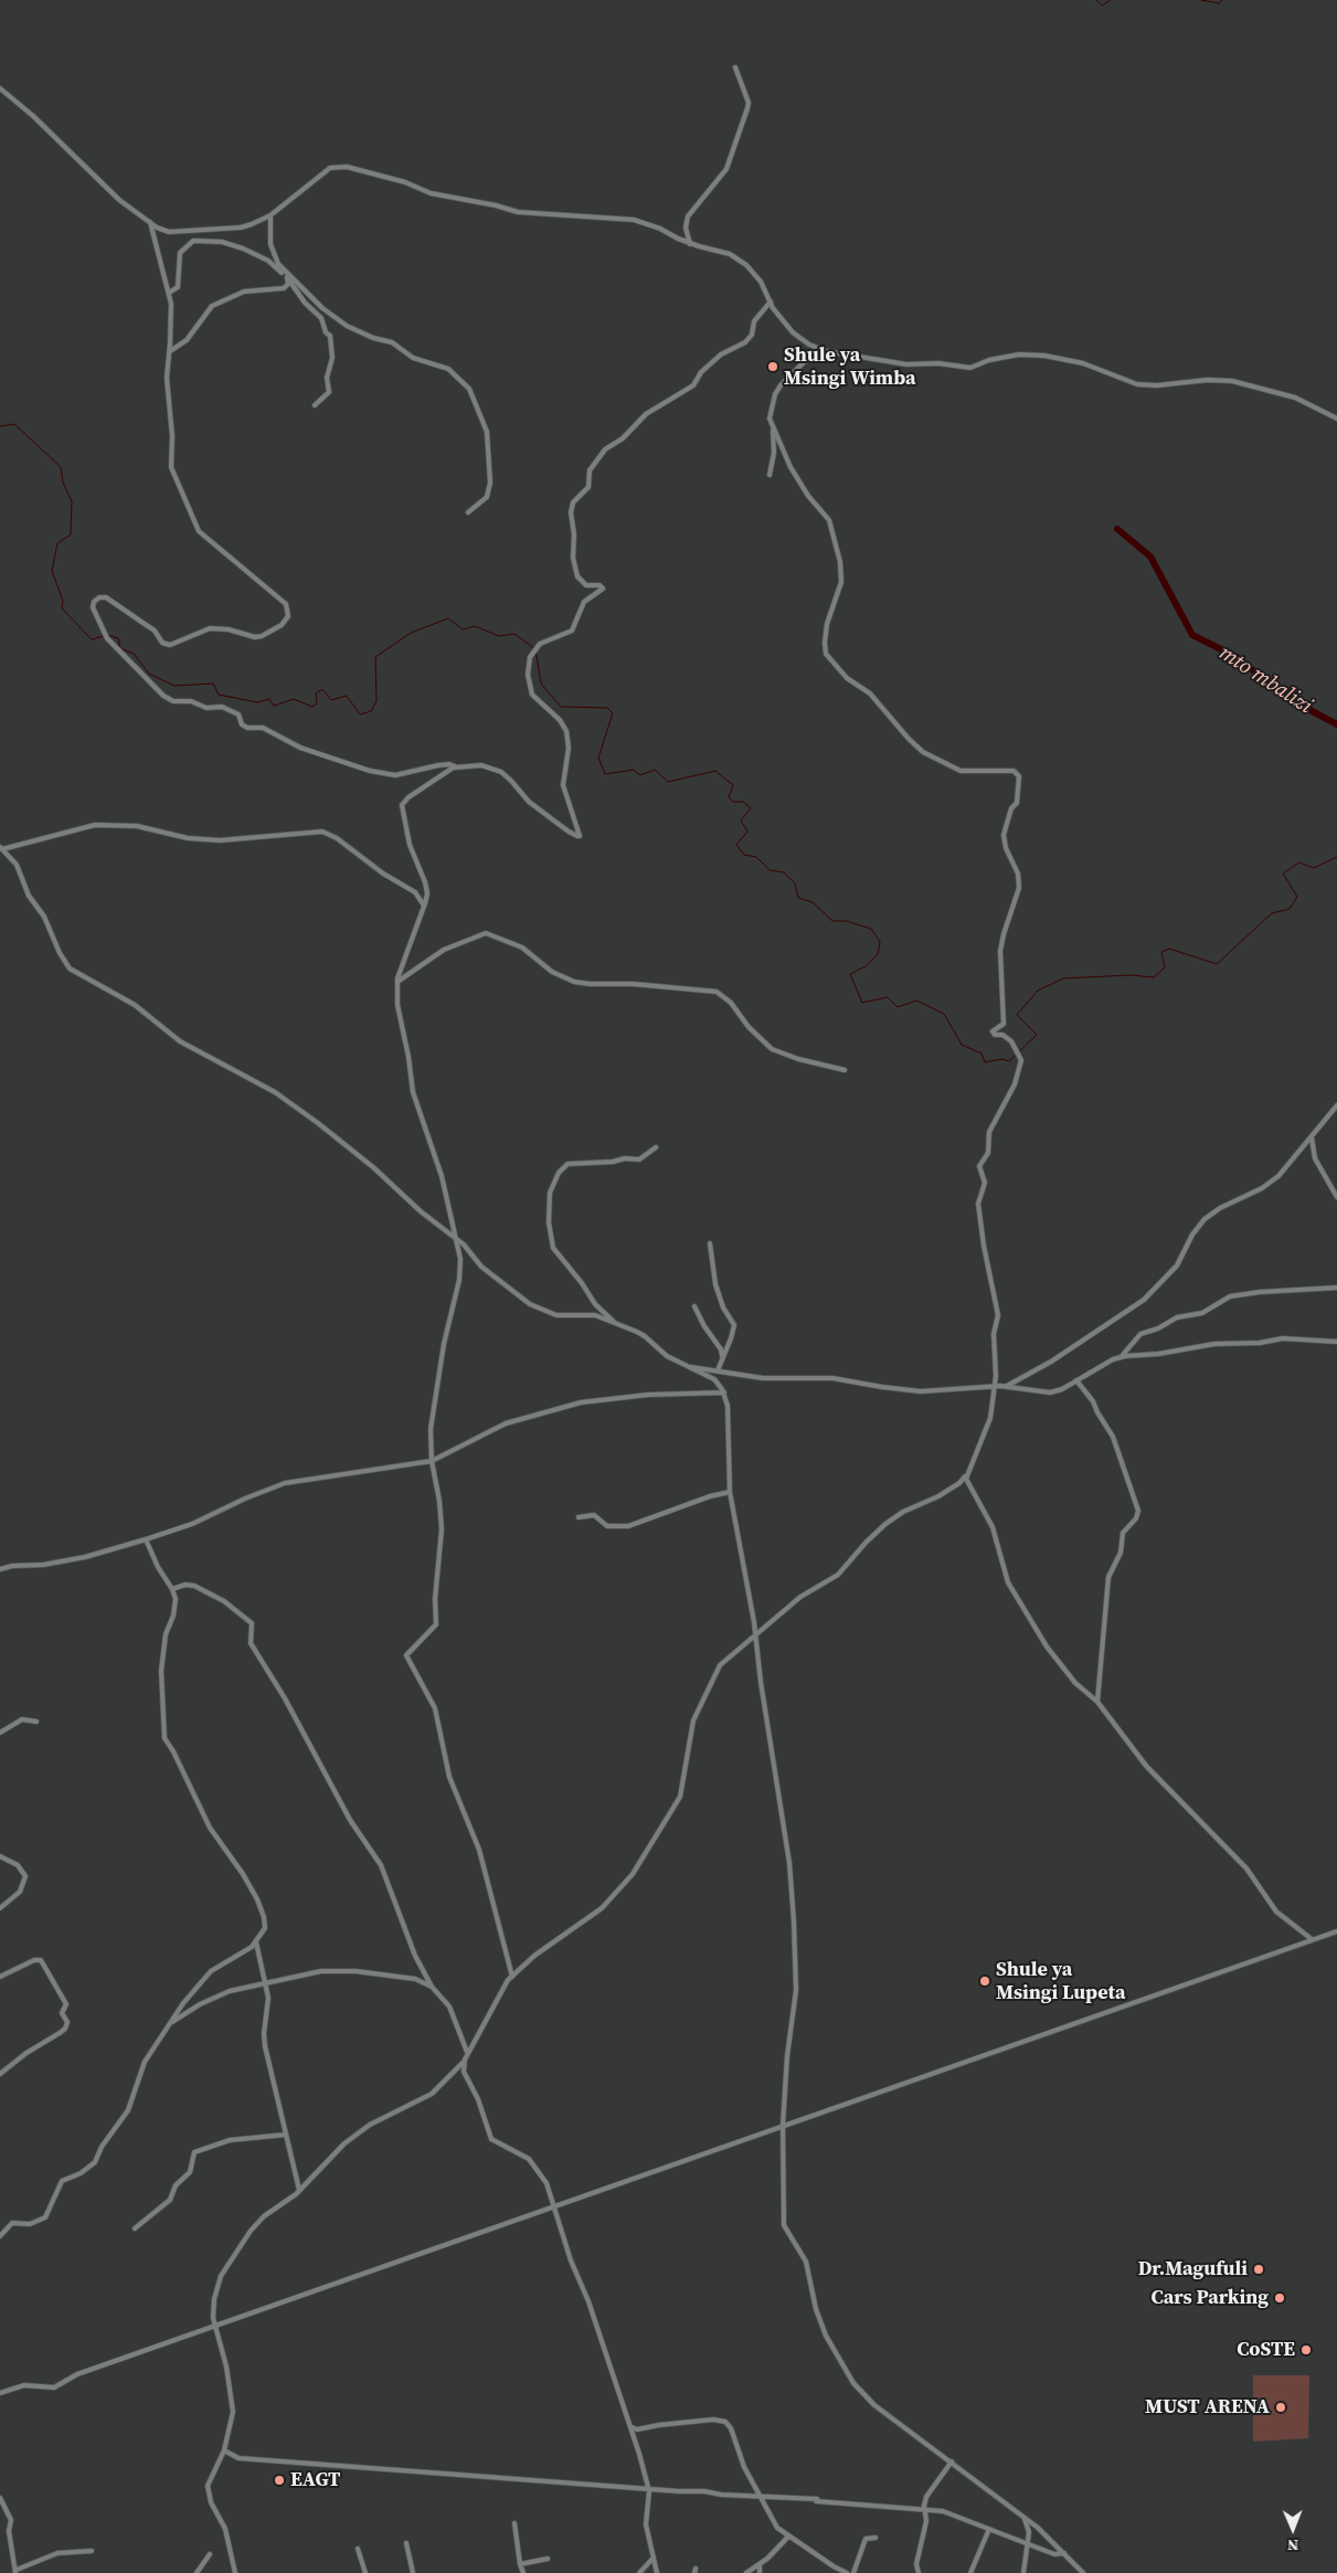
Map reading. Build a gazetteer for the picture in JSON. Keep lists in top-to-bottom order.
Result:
{
  "water": ["mto mbalizi"],
  "places": [
    "Shule ya Msingi Wimba",
    "Shule ya Msingi Lupeta",
    "Dr.Magufuli",
    "Cars Parking",
    "CoSTE",
    "MUST ARENA",
    "EAGT"
  ],
  "north": "bottom"
}
